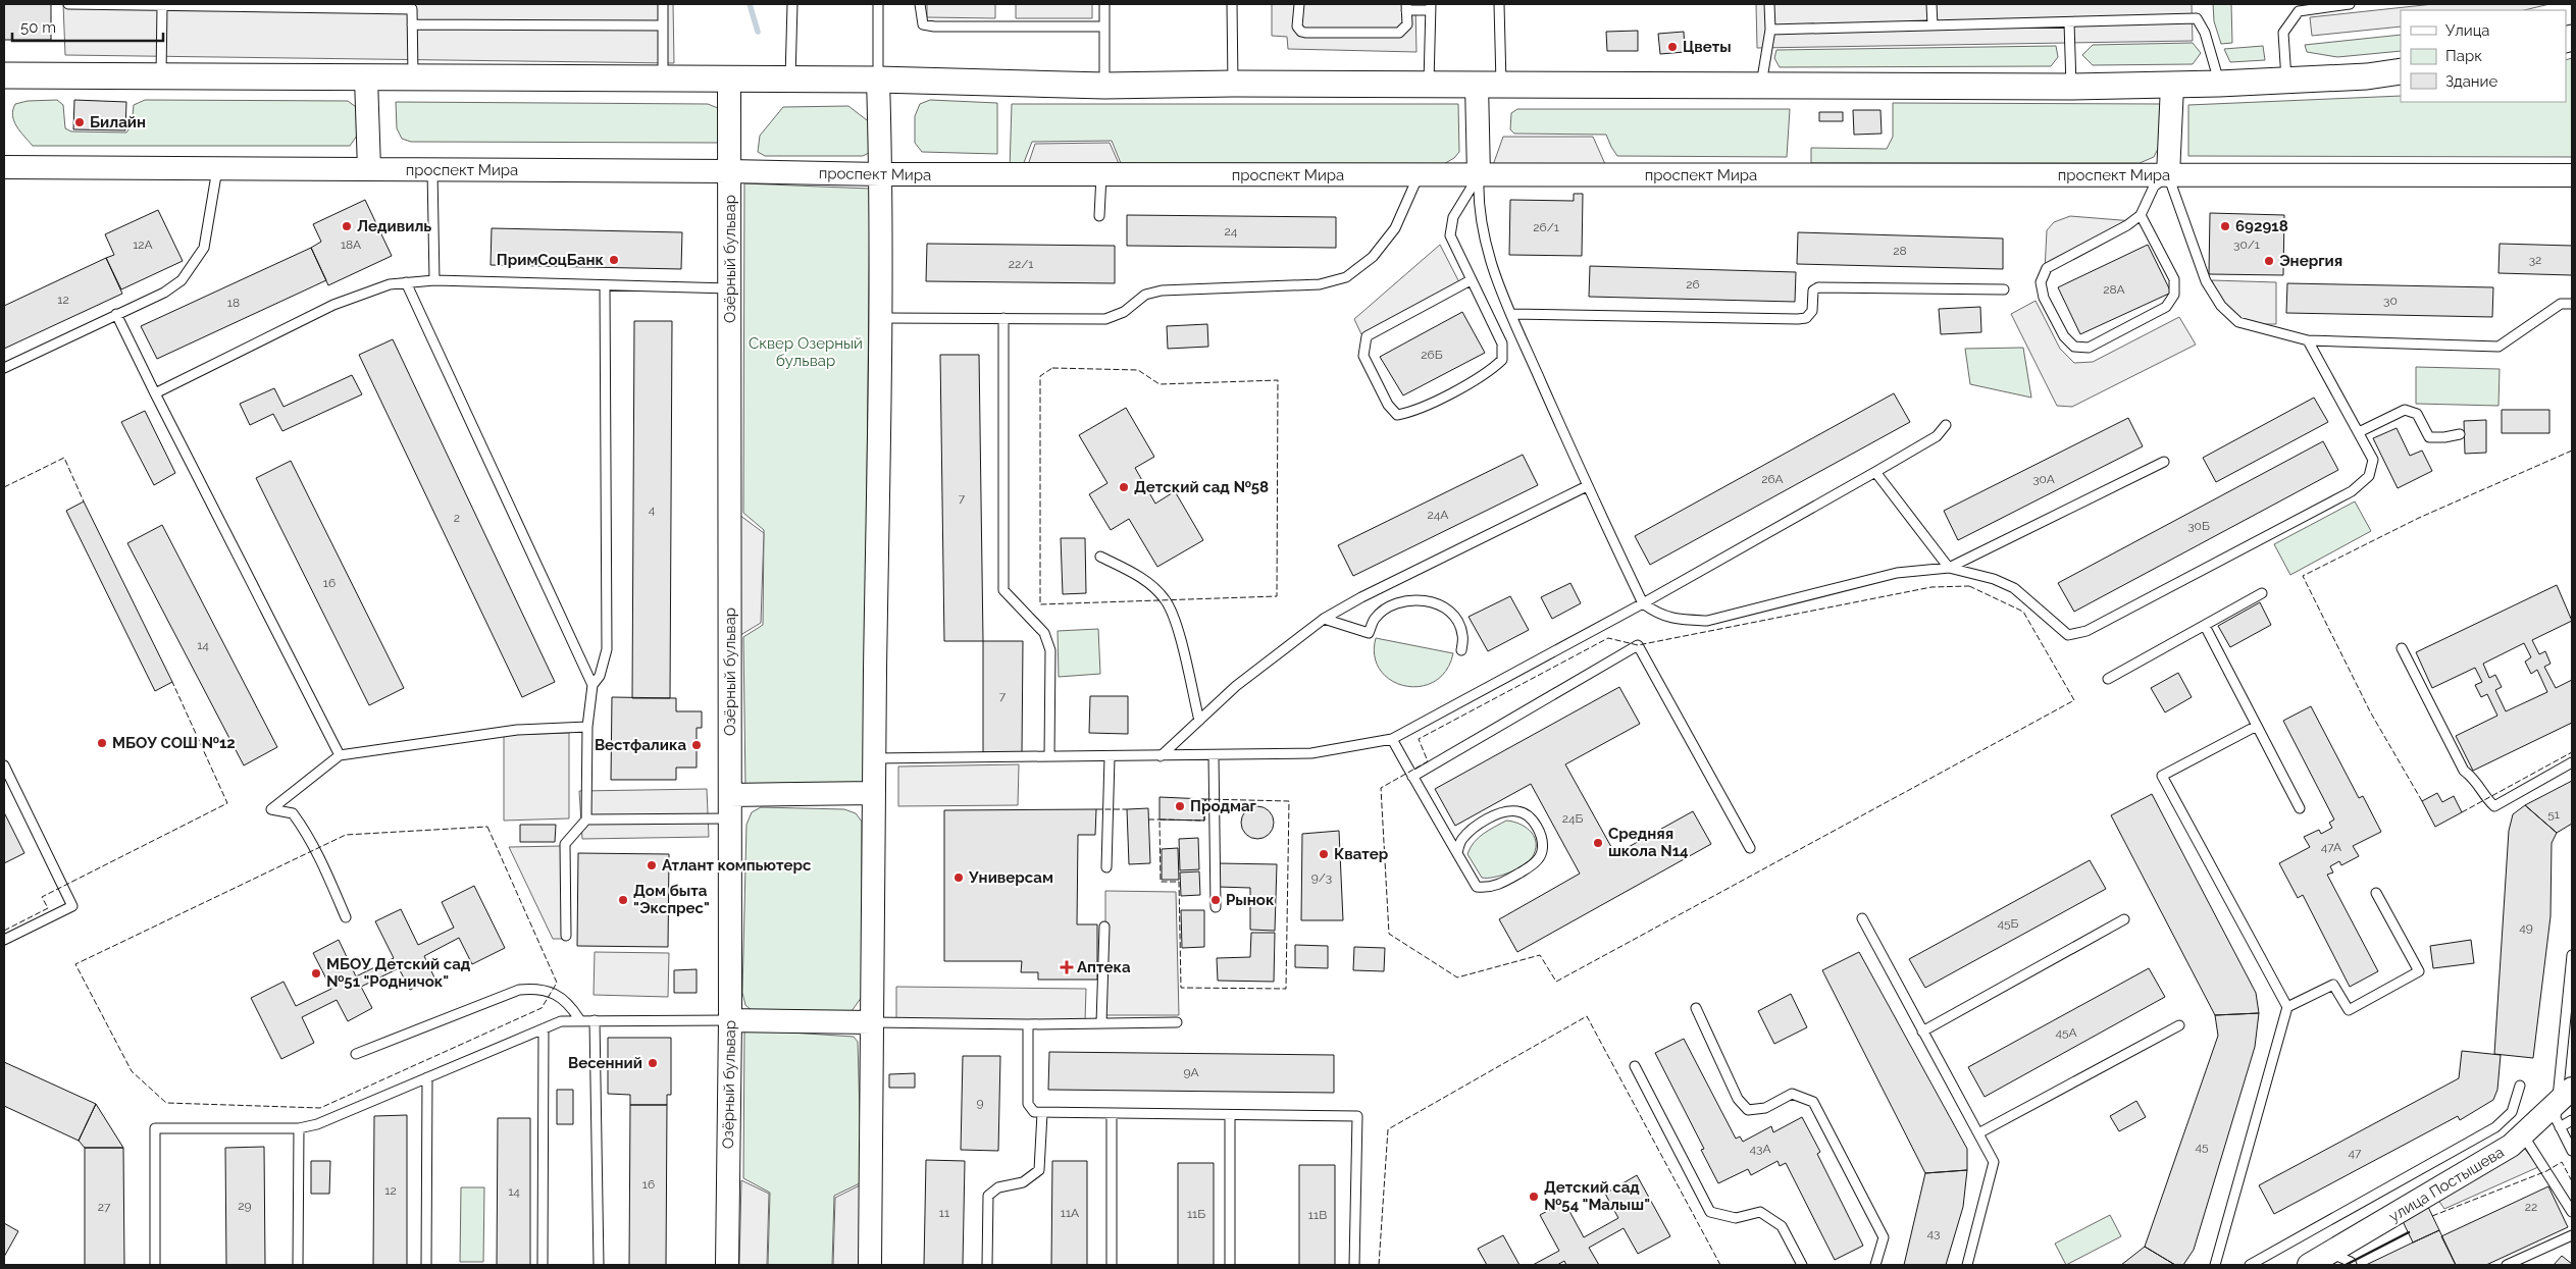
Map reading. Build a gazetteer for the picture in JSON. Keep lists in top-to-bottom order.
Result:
{
  "streets": {
    "street": ["проспект Мира", "Озёрный бульвар", "улица Постышева"]
  },
  "crossings": [
    ["проспект Мира", "Озёрный бульвар"]
  ],
  "parks": ["Сквер Озерный бульвар"],
  "places": {
    "other": [
      "Цветы",
      "Билайн",
      "Ледивиль",
      "692918",
      "ПримСоцБанк",
      "Энергия",
      "Детский сад №58",
      "МБОУ СОШ №12",
      "Вестфалика",
      "Продмаг",
      "Средняя школа N14",
      "Кватер",
      "Атлант компьютерс",
      "Универсам",
      "Дом быта \"Экспрес\"",
      "Рынок",
      "МБОУ Детский сад №51 \"Родничок\"",
      "Весенний",
      "Детский сад №54 \"Малыш\""
    ],
    "health": ["Аптека"]
  },
  "house_numbers": [
    "26/1",
    "24",
    "12А",
    "18А",
    "30/1",
    "28",
    "32",
    "22/1",
    "26",
    "28А",
    "12",
    "30",
    "18",
    "26Б",
    "26А",
    "30А",
    "7",
    "4",
    "24А",
    "2",
    "30Б",
    "16",
    "14",
    "7",
    "51",
    "24Б",
    "47А",
    "9/3",
    "45Б",
    "49",
    "45А",
    "9А",
    "9",
    "45",
    "43А",
    "47",
    "16",
    "12",
    "14",
    "29",
    "27",
    "22",
    "11",
    "11А",
    "11Б",
    "11В",
    "43"
  ],
  "legend": ["Улица", "Парк", "Здание"],
  "scale_bar": "50 m"
}
